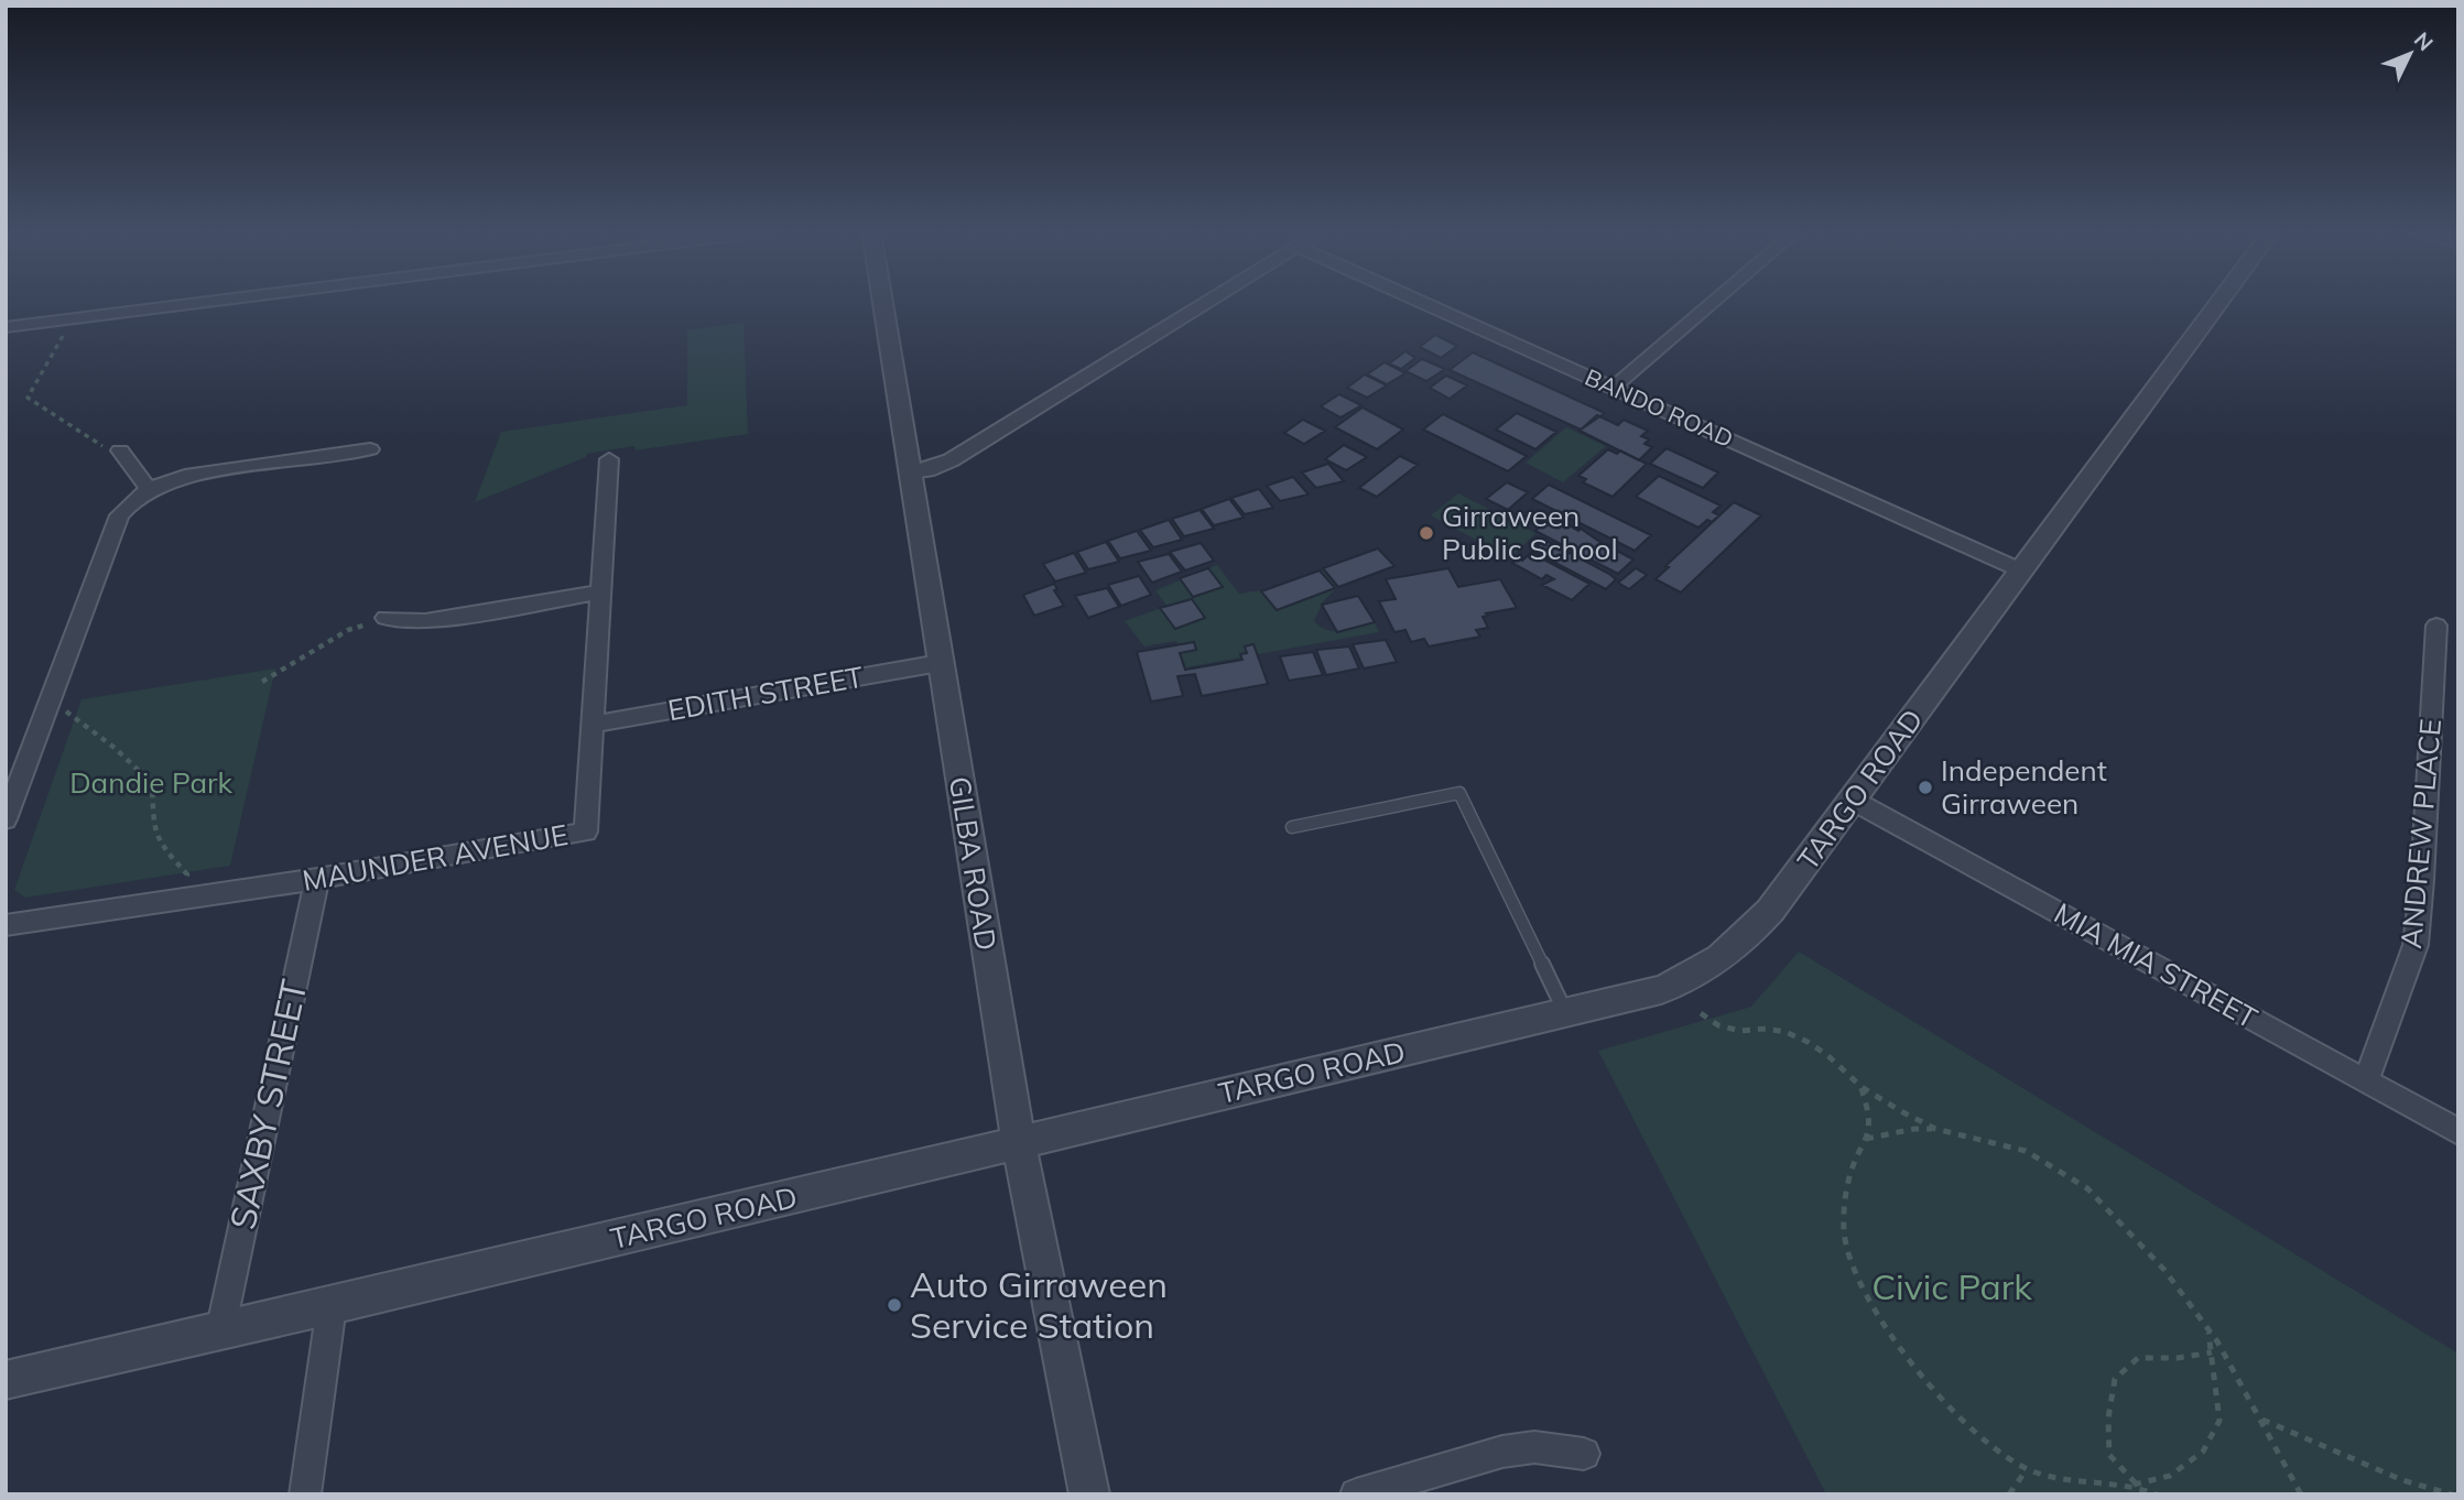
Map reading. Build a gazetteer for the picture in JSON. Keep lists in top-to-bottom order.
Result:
{
  "streets": {
    "street": [
      "BANDO ROAD",
      "EDITH STREET",
      "TARGO ROAD",
      "ANDREW PLACE",
      "MAUNDER AVENUE",
      "GILBA ROAD",
      "MIA MIA STREET",
      "SAXBY STREET"
    ]
  },
  "crossings": [
    ["BANDO ROAD", "TARGO ROAD"],
    ["EDITH STREET", "MAUNDER AVENUE"],
    ["EDITH STREET", "GILBA ROAD"],
    ["TARGO ROAD", "GILBA ROAD"],
    ["TARGO ROAD", "MIA MIA STREET"],
    ["TARGO ROAD", "SAXBY STREET"],
    ["ANDREW PLACE", "MIA MIA STREET"],
    ["MAUNDER AVENUE", "SAXBY STREET"]
  ],
  "parks": ["Dandie Park", "Civic Park"],
  "places": ["Girraween Public School", "Independent Girraween", "Auto Girraween Service Station"],
  "north": "top right"
}
